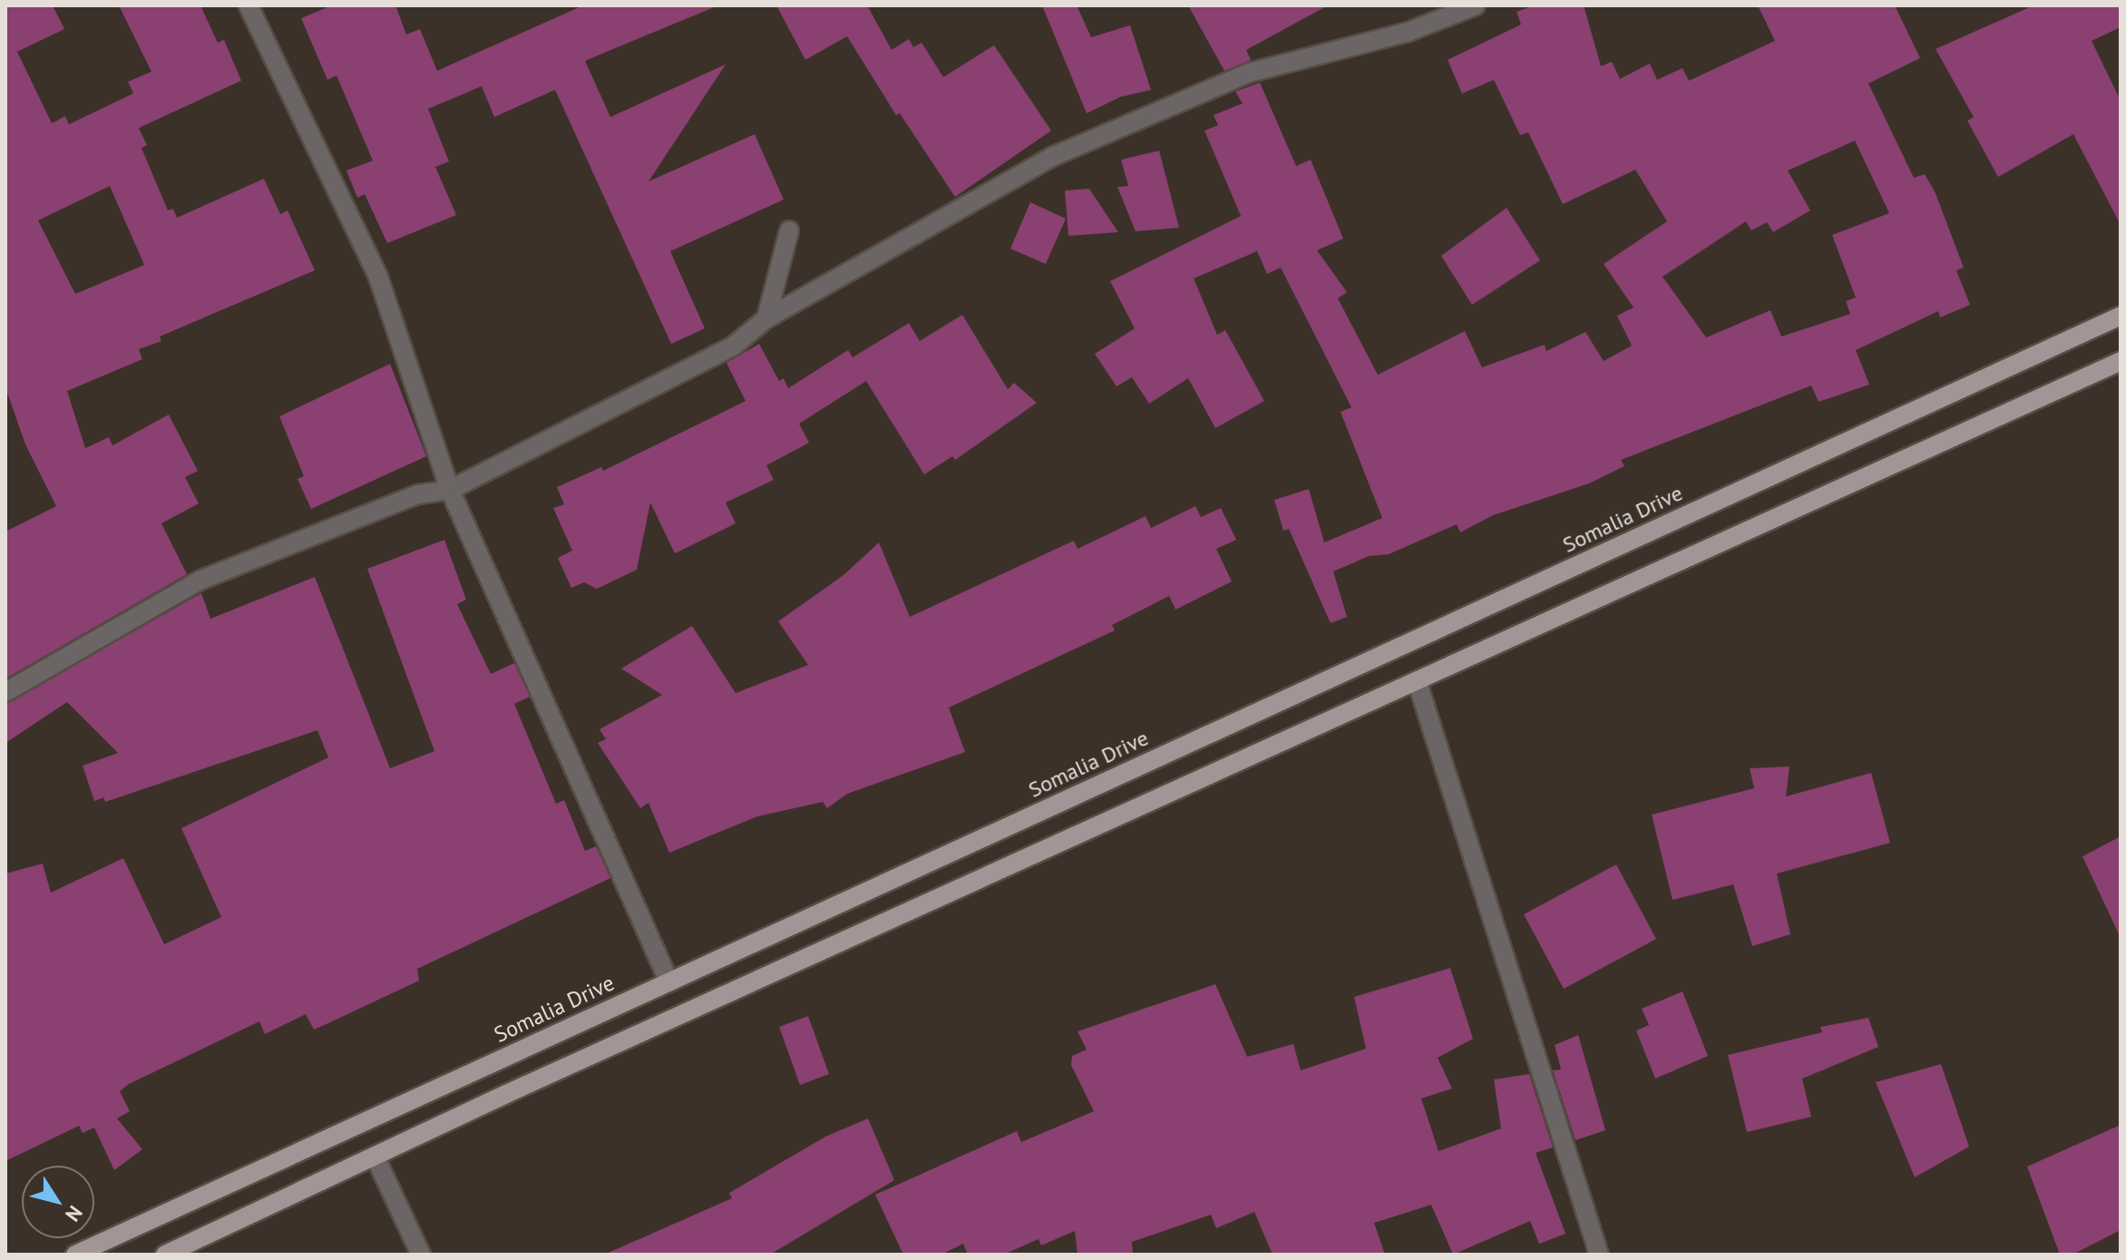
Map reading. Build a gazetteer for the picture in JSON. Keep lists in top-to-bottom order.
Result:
{
  "streets": {
    "main road": ["Somalia Drive"]
  },
  "north": "bottom right"
}
